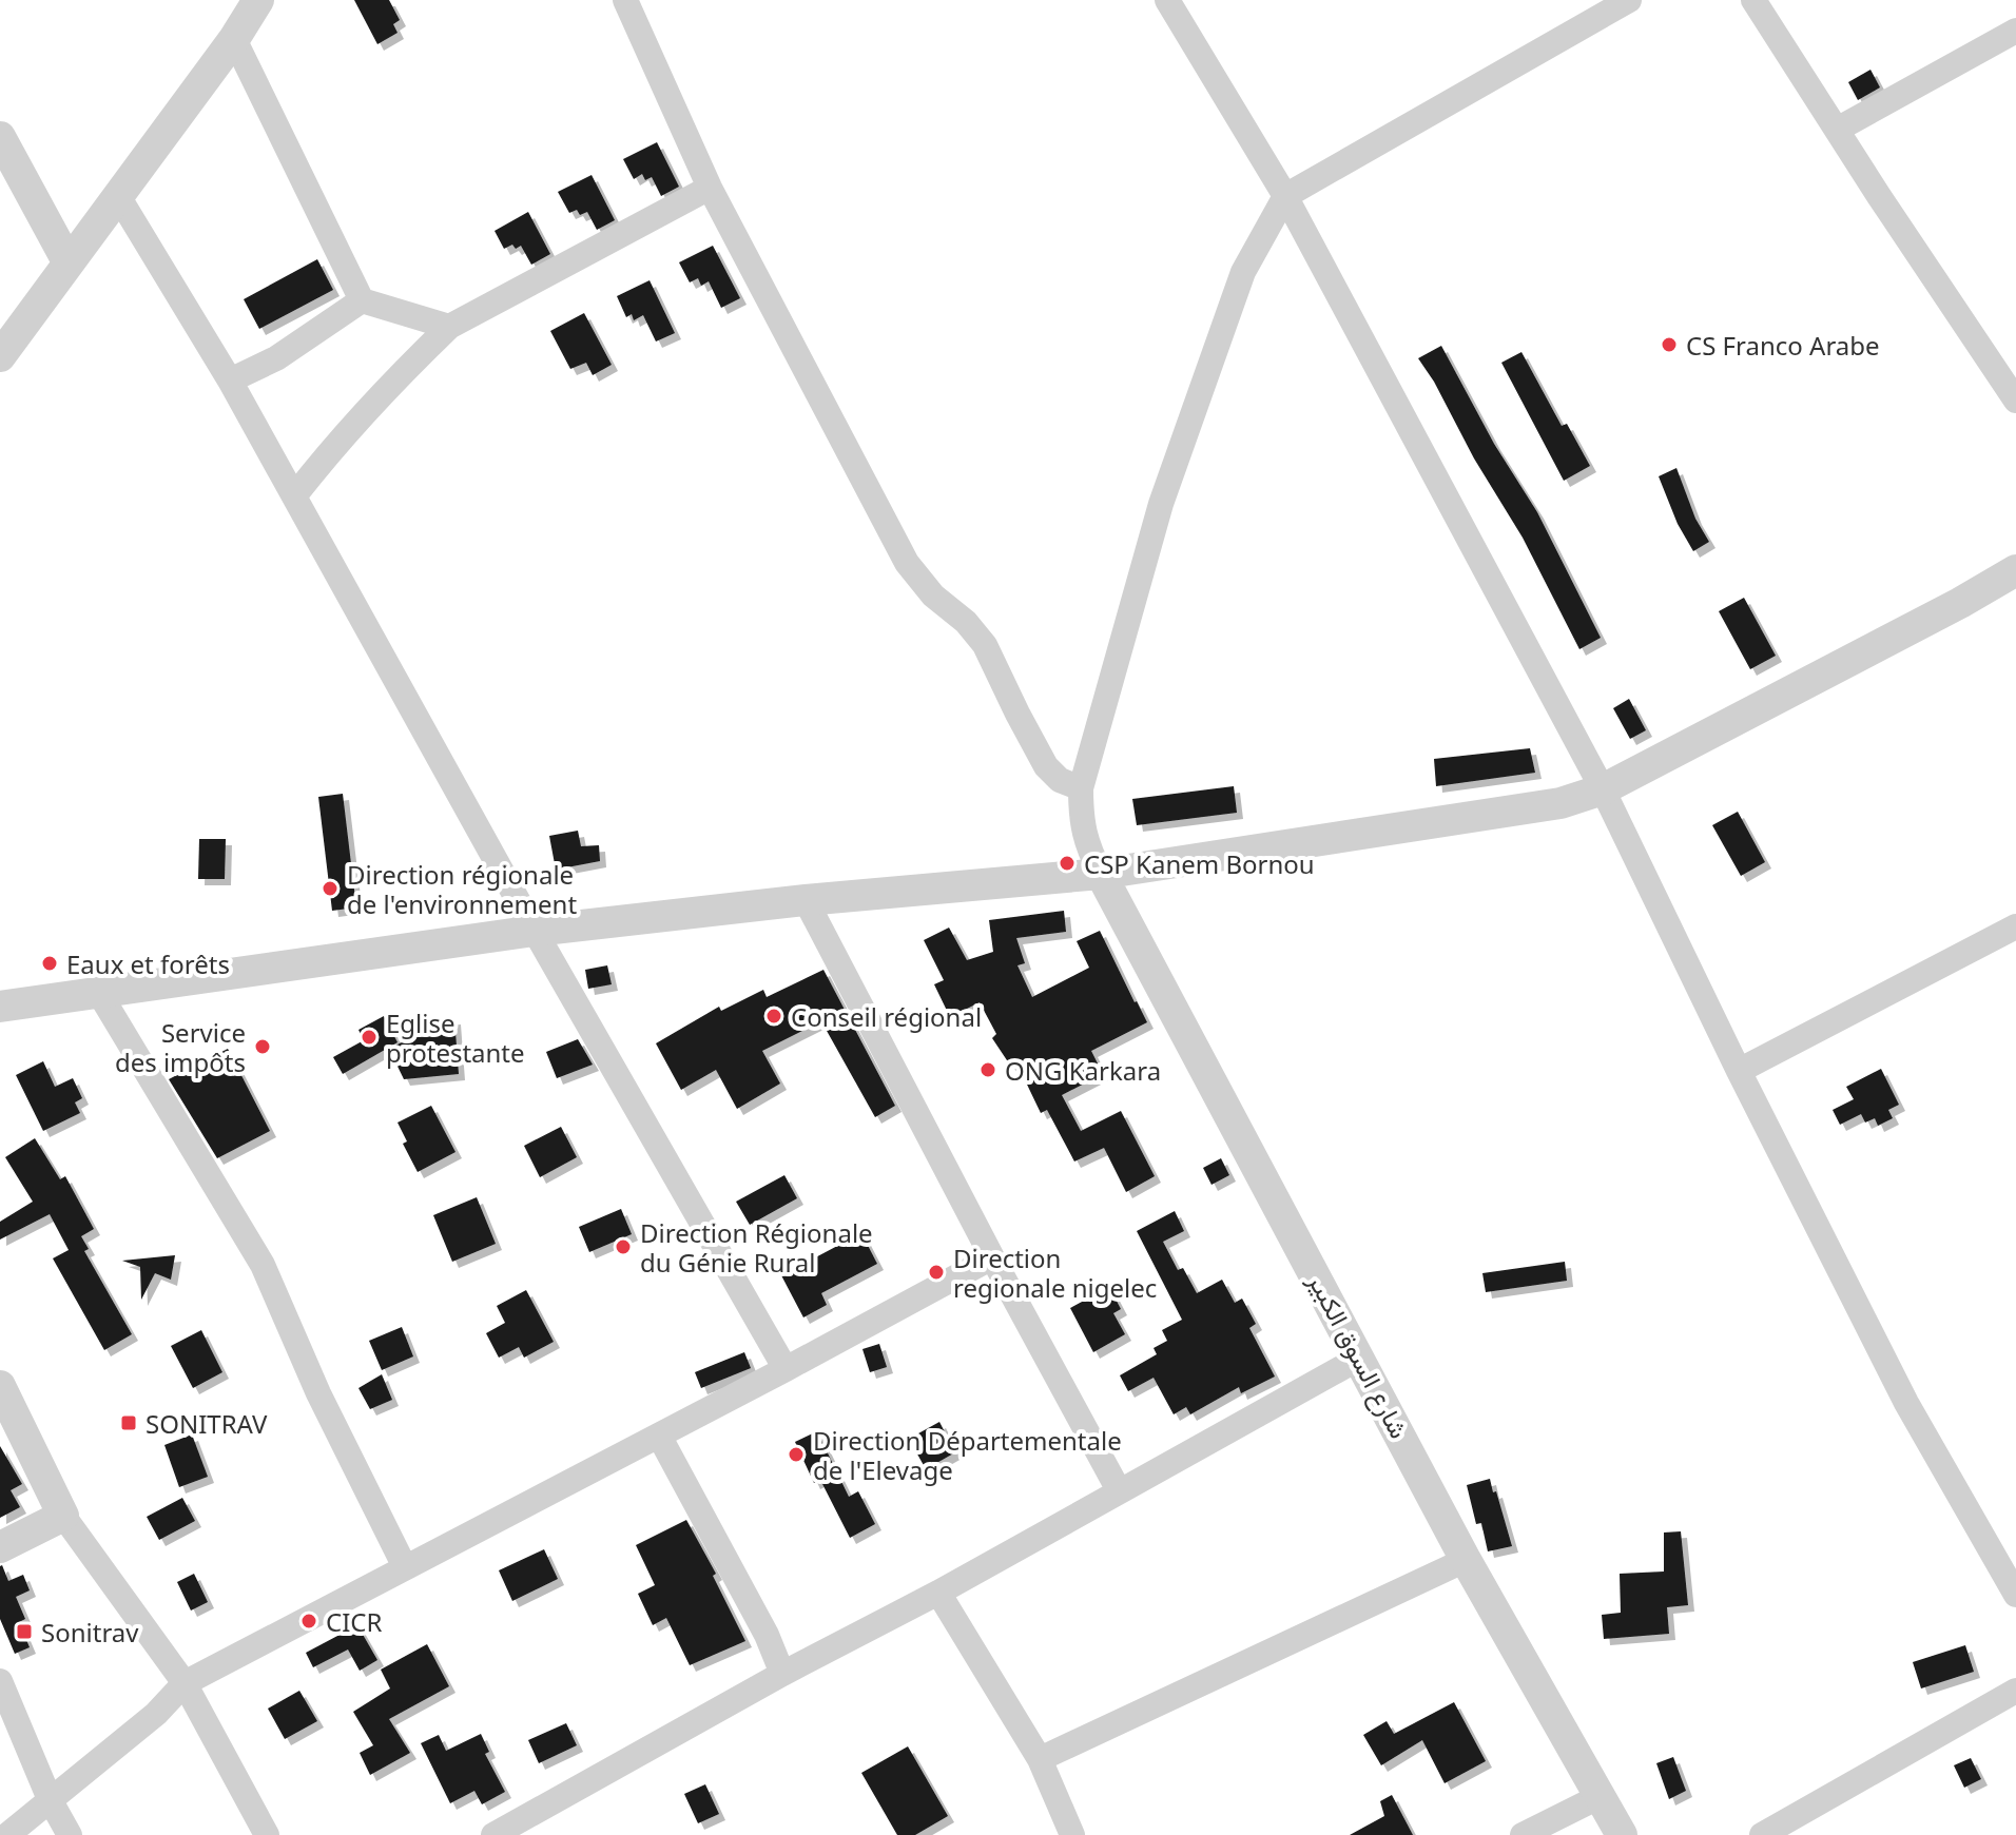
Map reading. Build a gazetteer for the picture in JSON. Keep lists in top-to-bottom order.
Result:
{
  "streets": {
    "street": ["شارع السوق الكبير"]
  },
  "places": {
    "other": [
      "CS Franco Arabe",
      "CSP Kanem Bornou",
      "Direction régionale de l'environnement",
      "Eaux et forêts",
      "Conseil régional",
      "Eglise protestante",
      "Service des impôts",
      "ONG Karkara",
      "Direction Régionale du Génie Rural",
      "Direction regionale nigelec",
      "Direction Départementale de l'Elevage",
      "CICR"
    ],
    "transit": ["SONITRAV", "Sonitrav"]
  }
}
